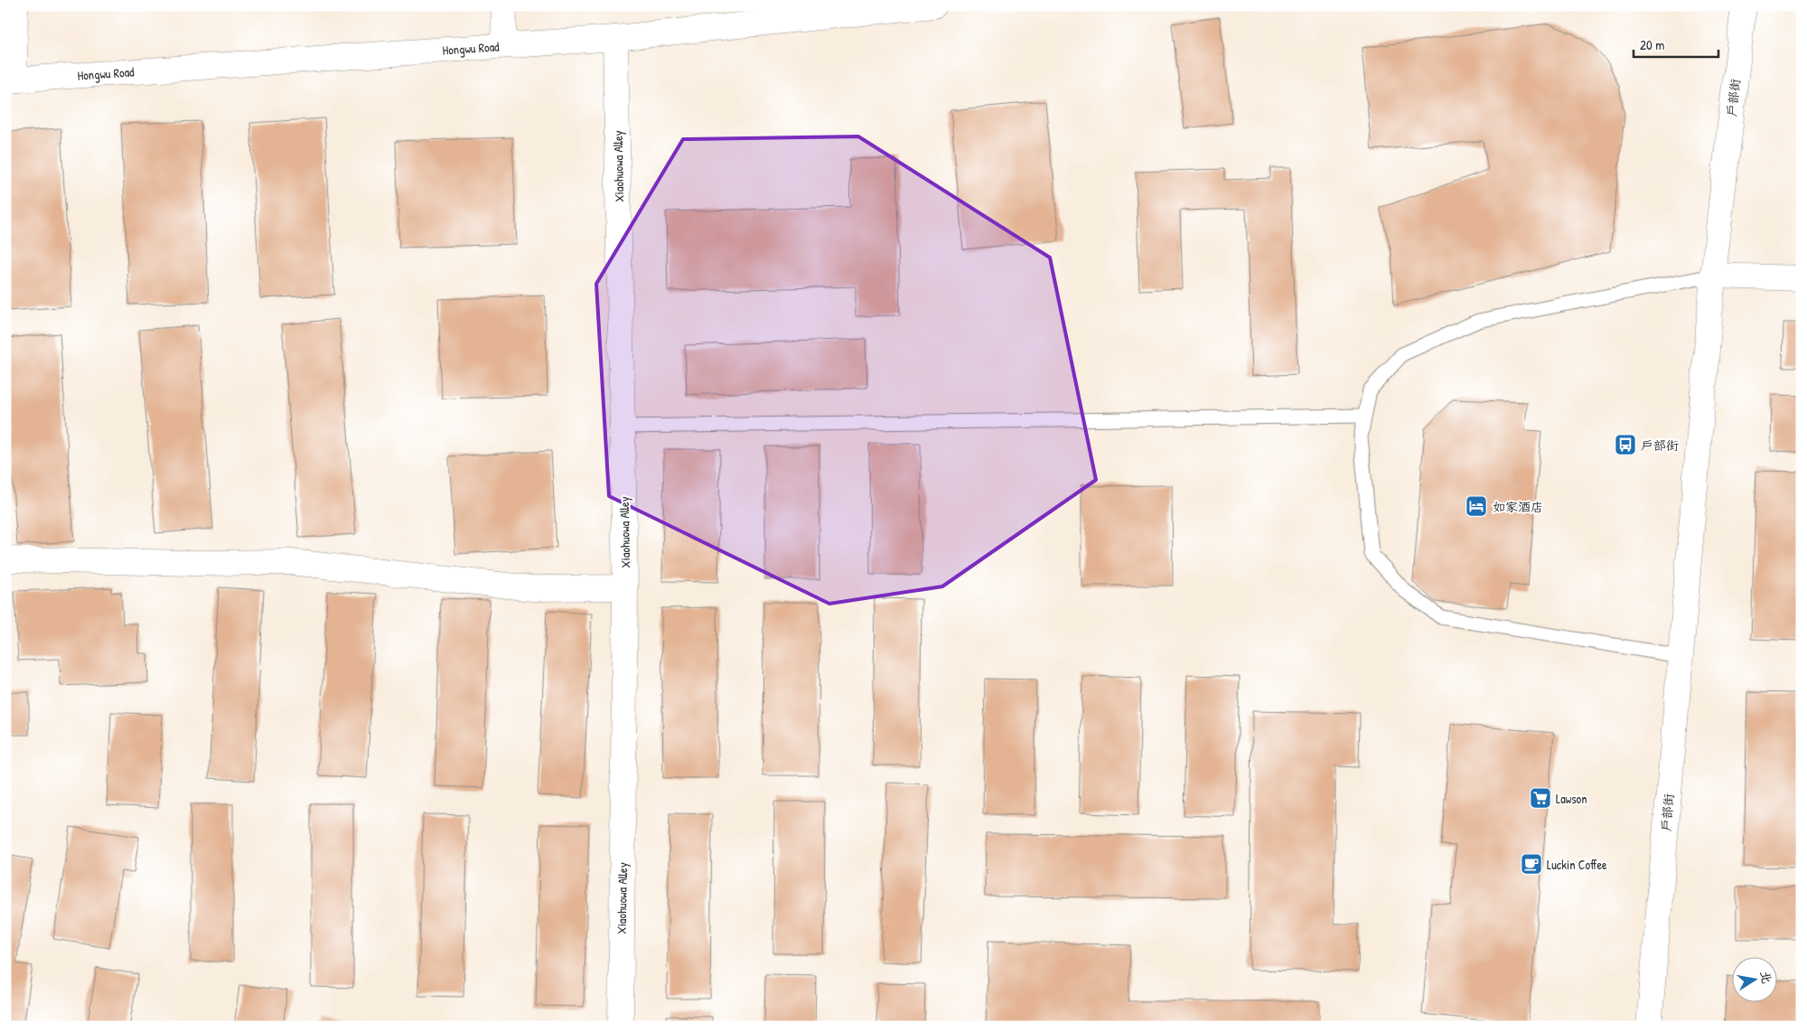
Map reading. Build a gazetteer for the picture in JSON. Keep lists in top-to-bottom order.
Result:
{
  "streets": {
    "main road": ["Hongwu Road", "户部街", "Xiaohuowa Alley"]
  },
  "crossings": [
    ["Hongwu Road", "Xiaohuowa Alley"]
  ],
  "places": {
    "bus stop": ["户部街"],
    "hotel": ["如家酒店"],
    "supermarket": ["Lawson"],
    "cafe": ["Luckin Coffee"]
  },
  "scale_bar": "20 m",
  "north": "right"
}
